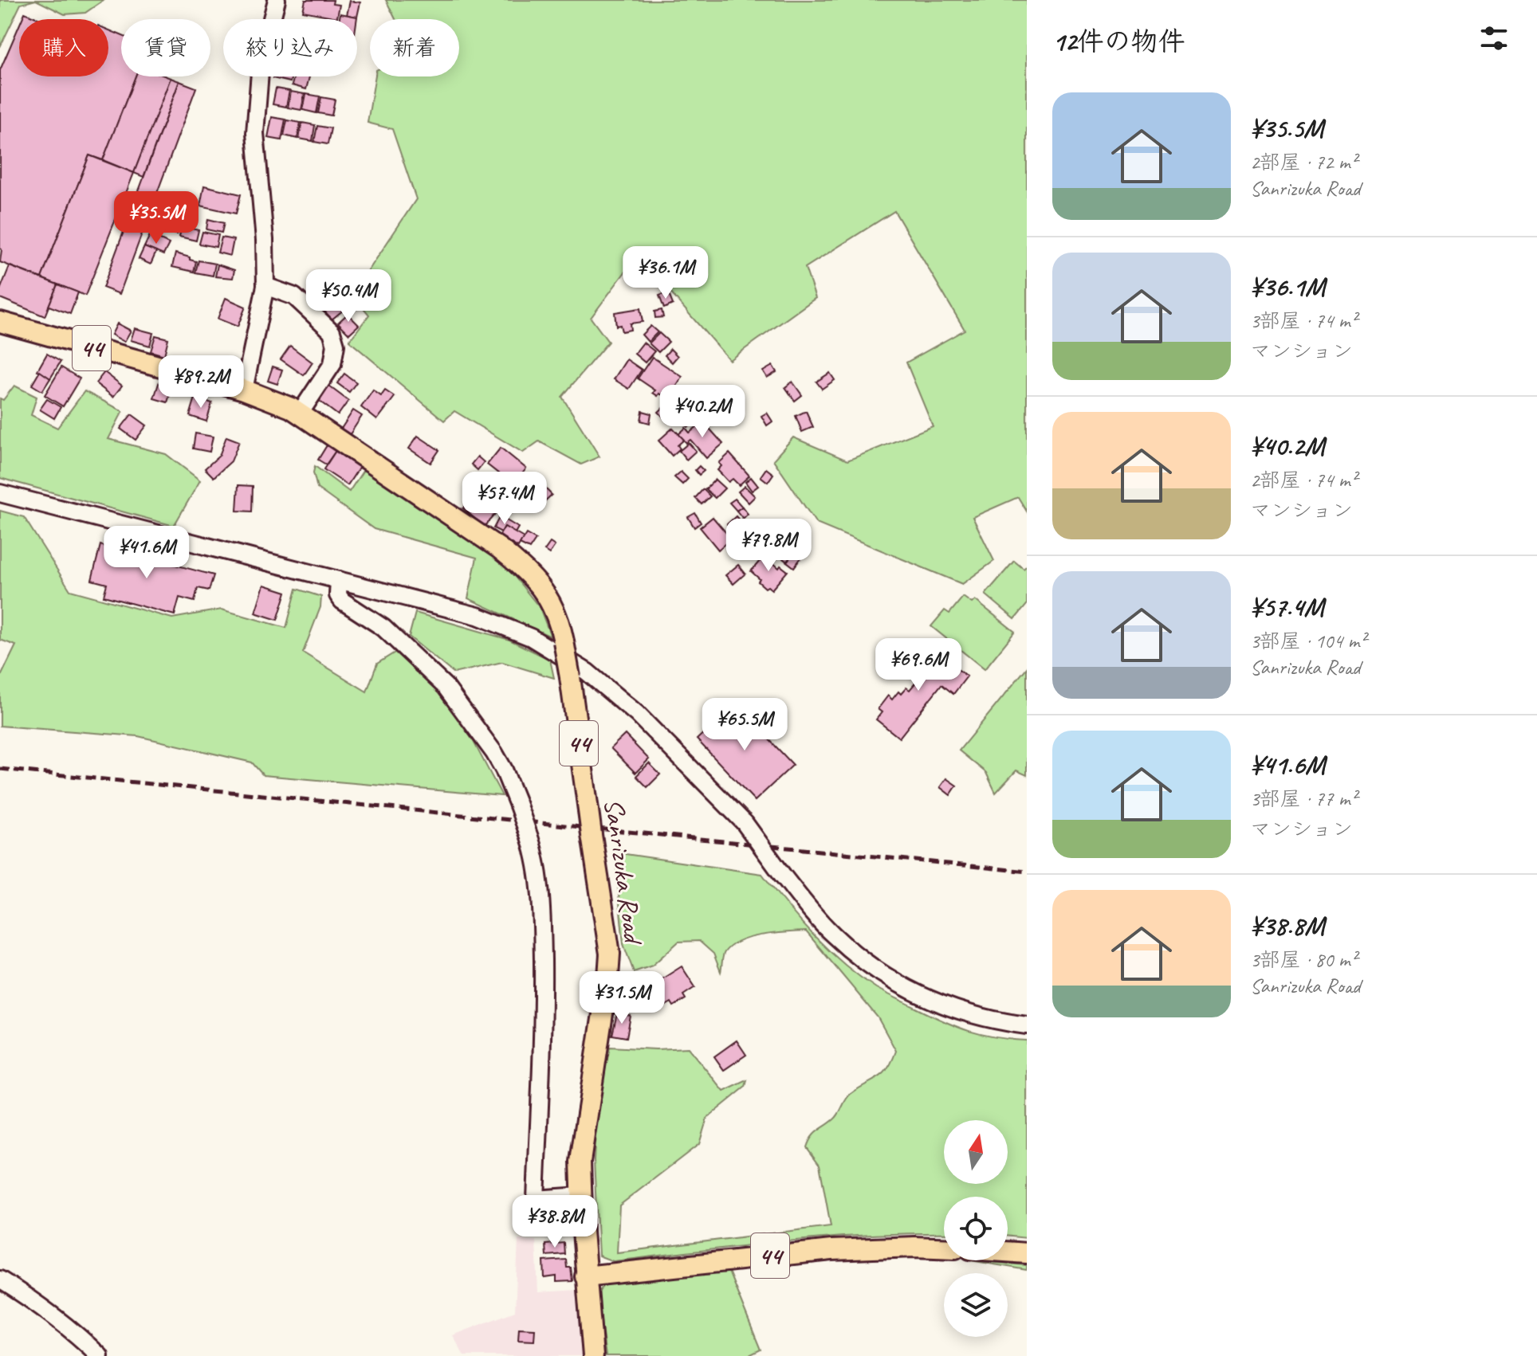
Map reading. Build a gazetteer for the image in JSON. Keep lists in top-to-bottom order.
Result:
{
  "streets": {
    "main road": ["44", "Sanrizuka Road"]
  },
  "crossings": [
    ["44", "Sanrizuka Road"]
  ],
  "north": "top",
  "page": {
    "heading": "12件の物件",
    "chip": [
      "購入",
      "賃貸",
      "絞り込み",
      "新着"
    ],
    "list": [
      {
        "name": "¥35.5M",
        "note": "2部屋 · 72 m² · Sanrizuka Road"
      },
      {
        "name": "¥36.1M",
        "note": "3部屋 · 74 m² · マンション"
      },
      {
        "name": "¥40.2M",
        "note": "2部屋 · 74 m² · マンション"
      },
      {
        "name": "¥57.4M",
        "note": "3部屋 · 104 m² · Sanrizuka Road"
      },
      {
        "name": "¥41.6M",
        "note": "3部屋 · 77 m² · マンション"
      },
      {
        "name": "¥38.8M",
        "note": "3部屋 · 80 m² · Sanrizuka Road"
      }
    ],
    "price": [
      "¥35.5M",
      "¥36.1M",
      "¥50.4M",
      "¥89.2M",
      "¥40.2M",
      "¥57.4M",
      "¥79.8M",
      "¥41.6M",
      "¥69.6M",
      "¥65.5M",
      "¥31.5M",
      "¥38.8M"
    ]
  }
}
